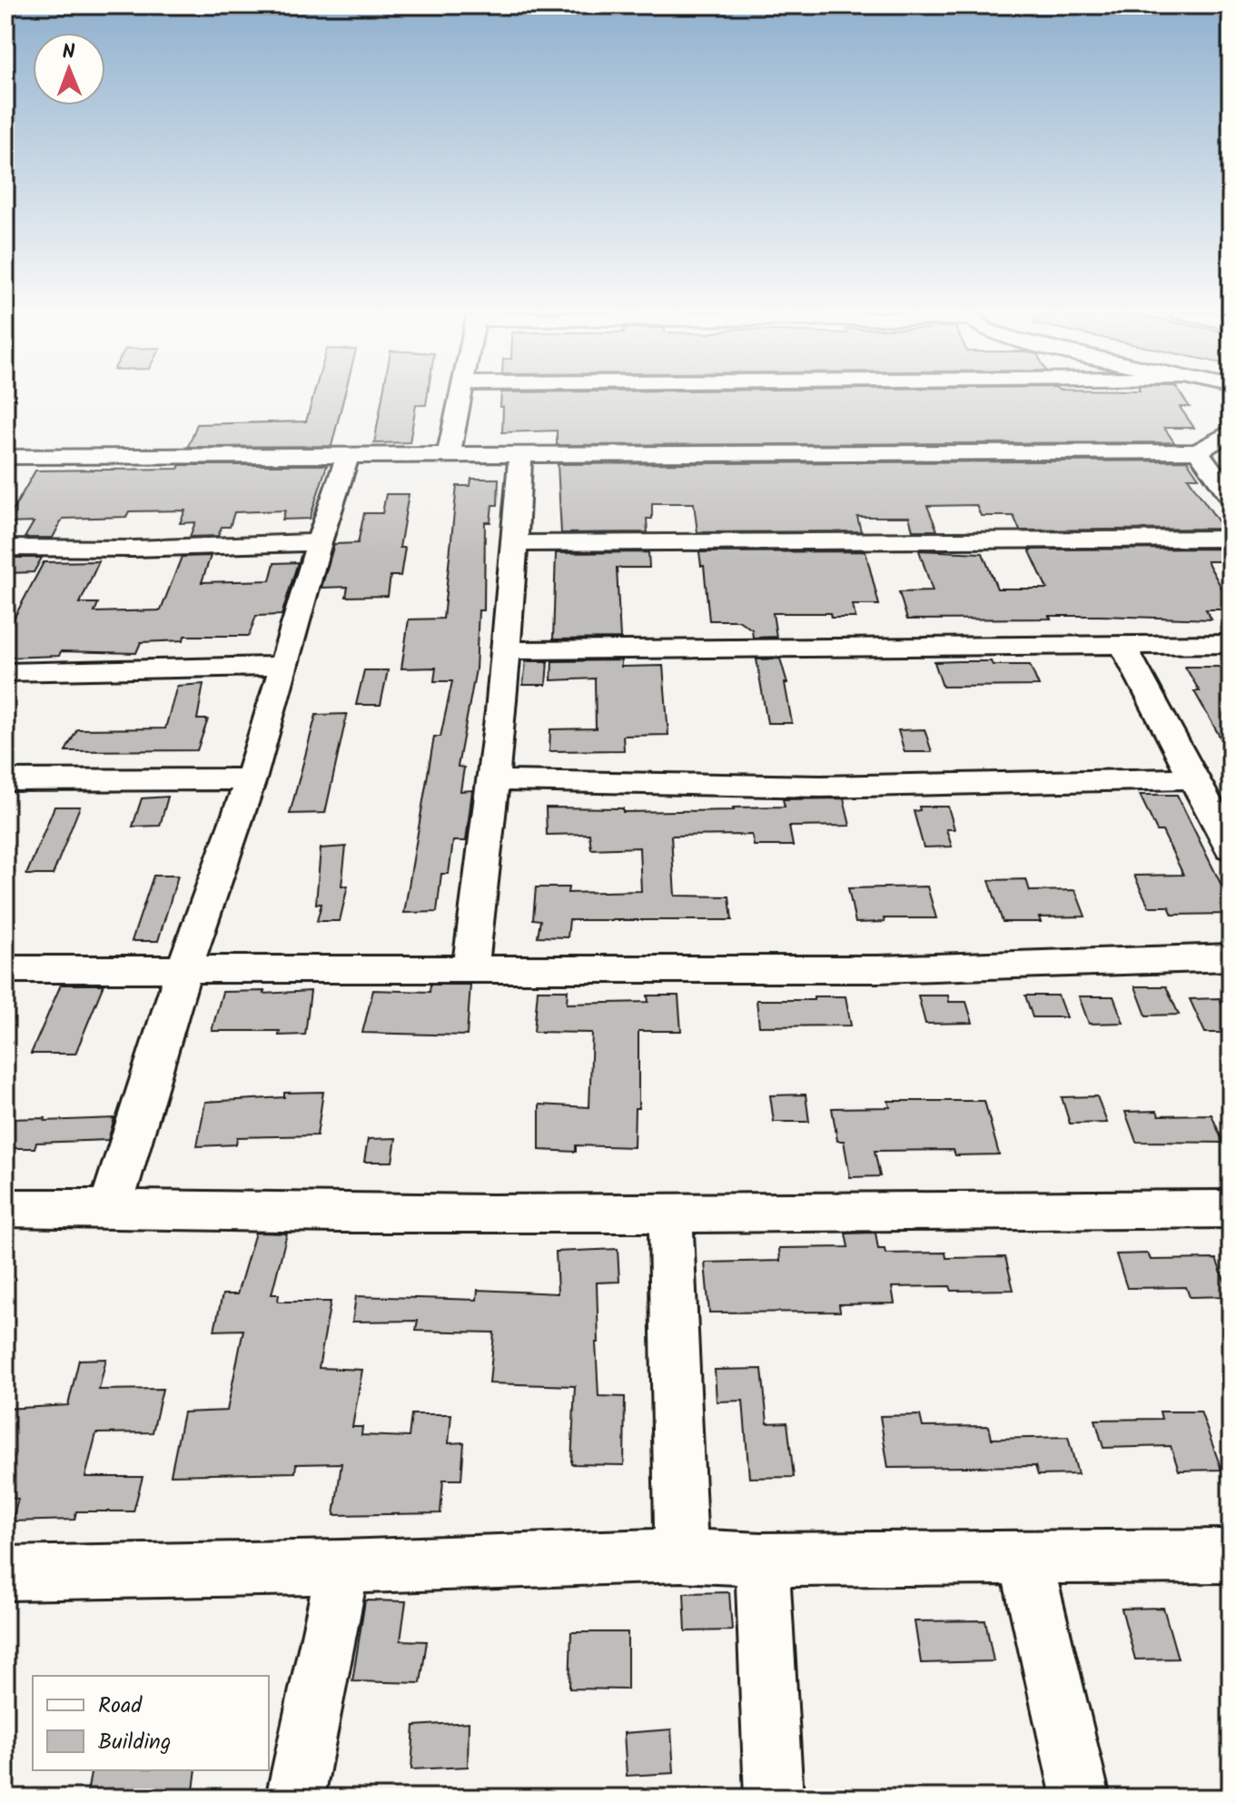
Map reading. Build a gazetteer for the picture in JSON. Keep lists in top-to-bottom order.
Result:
{
  "legend": ["Road", "Building"],
  "north": "top"
}
